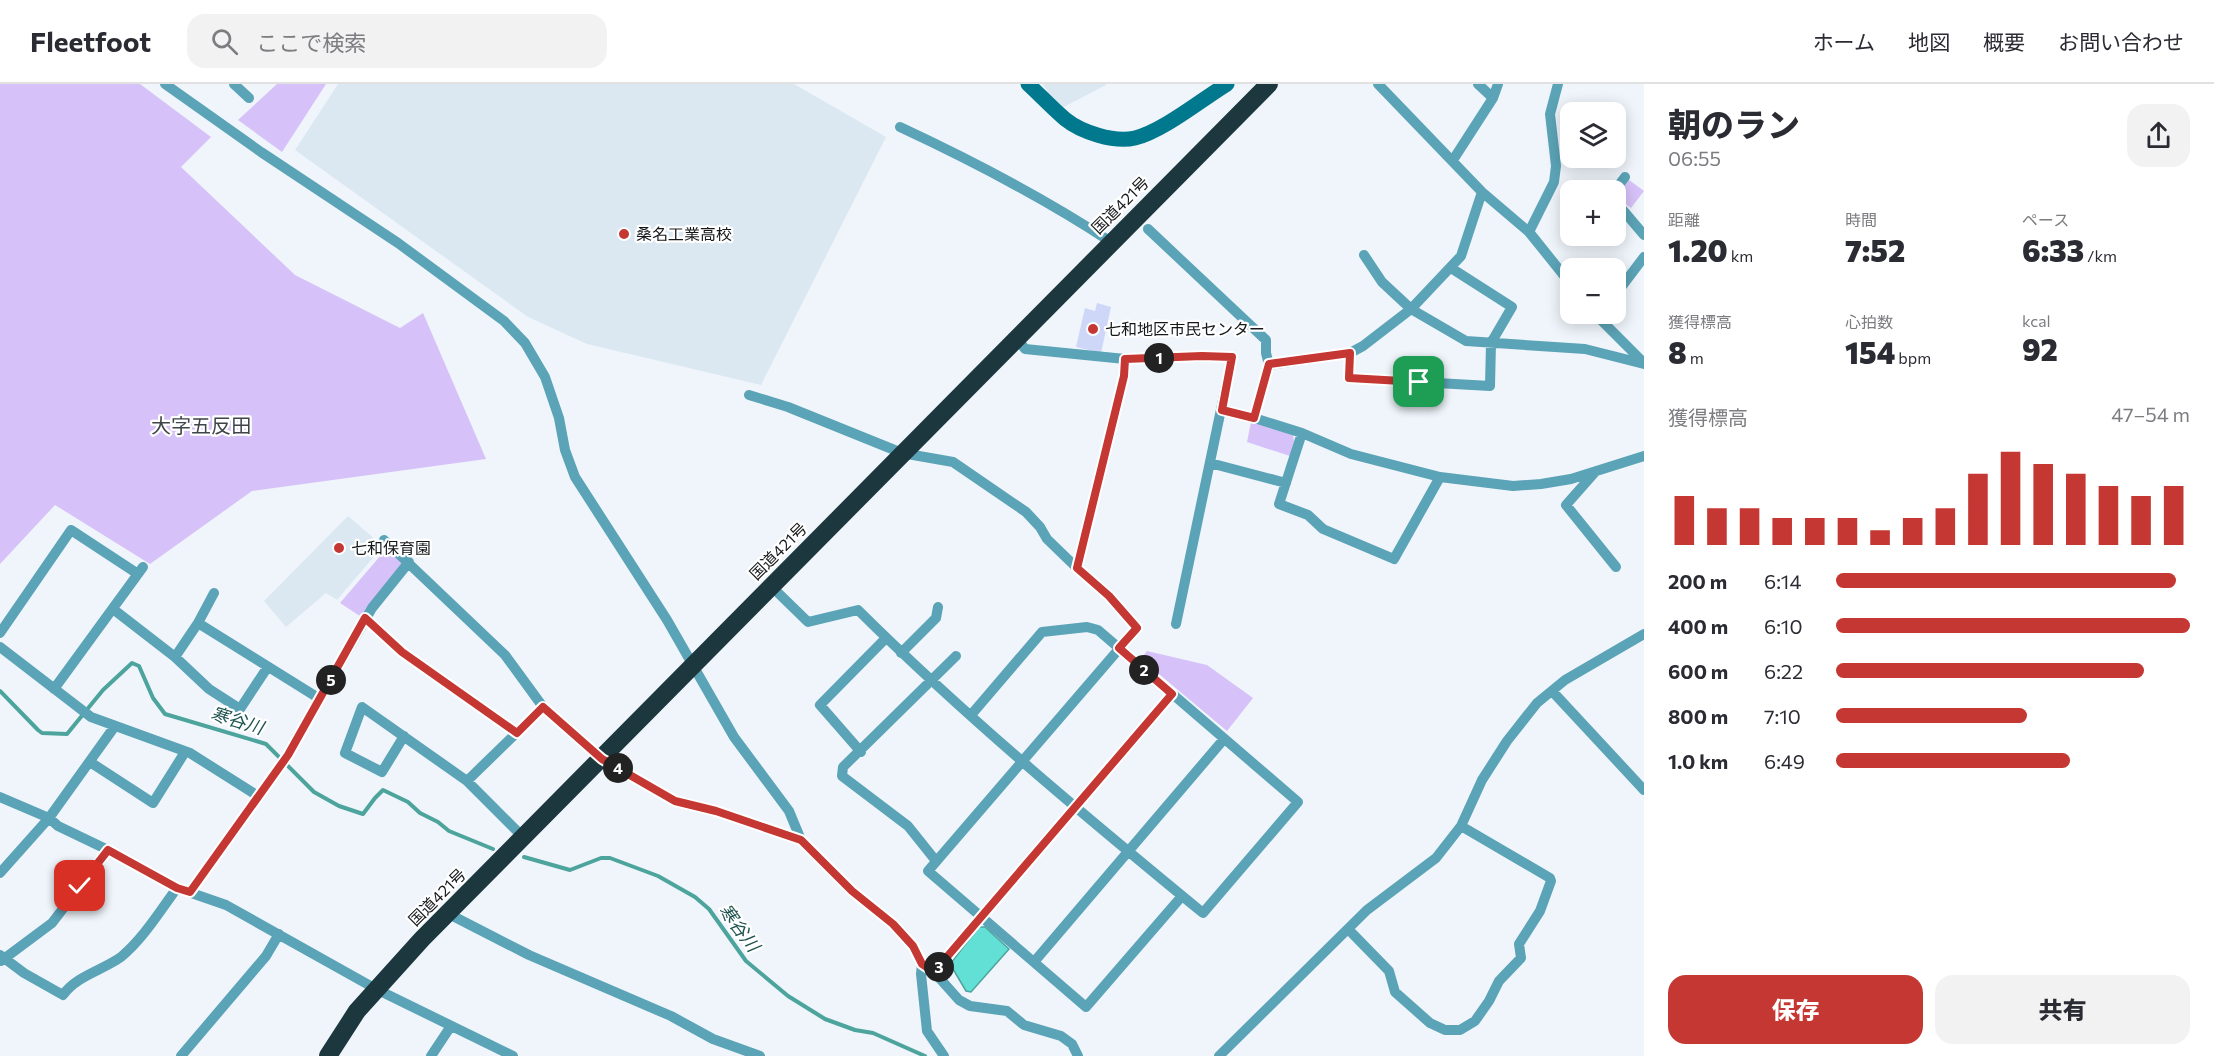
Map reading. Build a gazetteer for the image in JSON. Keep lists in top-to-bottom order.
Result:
{
  "streets": {
    "highway": ["国道421号"]
  },
  "districts": ["大字五反田"],
  "water": ["寒谷川"],
  "places": ["桑名工業高校", "七和地区市民センター", "七和保育園"],
  "page": {
    "header": "Fleetfoot",
    "search": "ここで検索",
    "nav": [
      "ホーム",
      "地図",
      "概要",
      "お問い合わせ"
    ],
    "heading": ["朝のラン", "06:55"],
    "map_buttons": ["+", "−"],
    "stats": [
      ["距離", "1.20 km"],
      ["時間", "7:52"],
      ["ペース", "6:33 /km"],
      ["獲得標高", "8 m"],
      ["心拍数", "154 bpm"],
      ["kcal", "92"]
    ],
    "pins": [
      "1",
      "2",
      "5",
      "4",
      "3"
    ],
    "chart": ["獲得標高", "47–54 m"],
    "list": [
      {
        "name": "200 m",
        "note": "6:14"
      },
      {
        "name": "400 m",
        "note": "6:10"
      },
      {
        "name": "600 m",
        "note": "6:22"
      },
      {
        "name": "800 m",
        "note": "7:10"
      },
      {
        "name": "1.0 km",
        "note": "6:49"
      }
    ],
    "buttons": ["保存", "共有"]
  }
}
